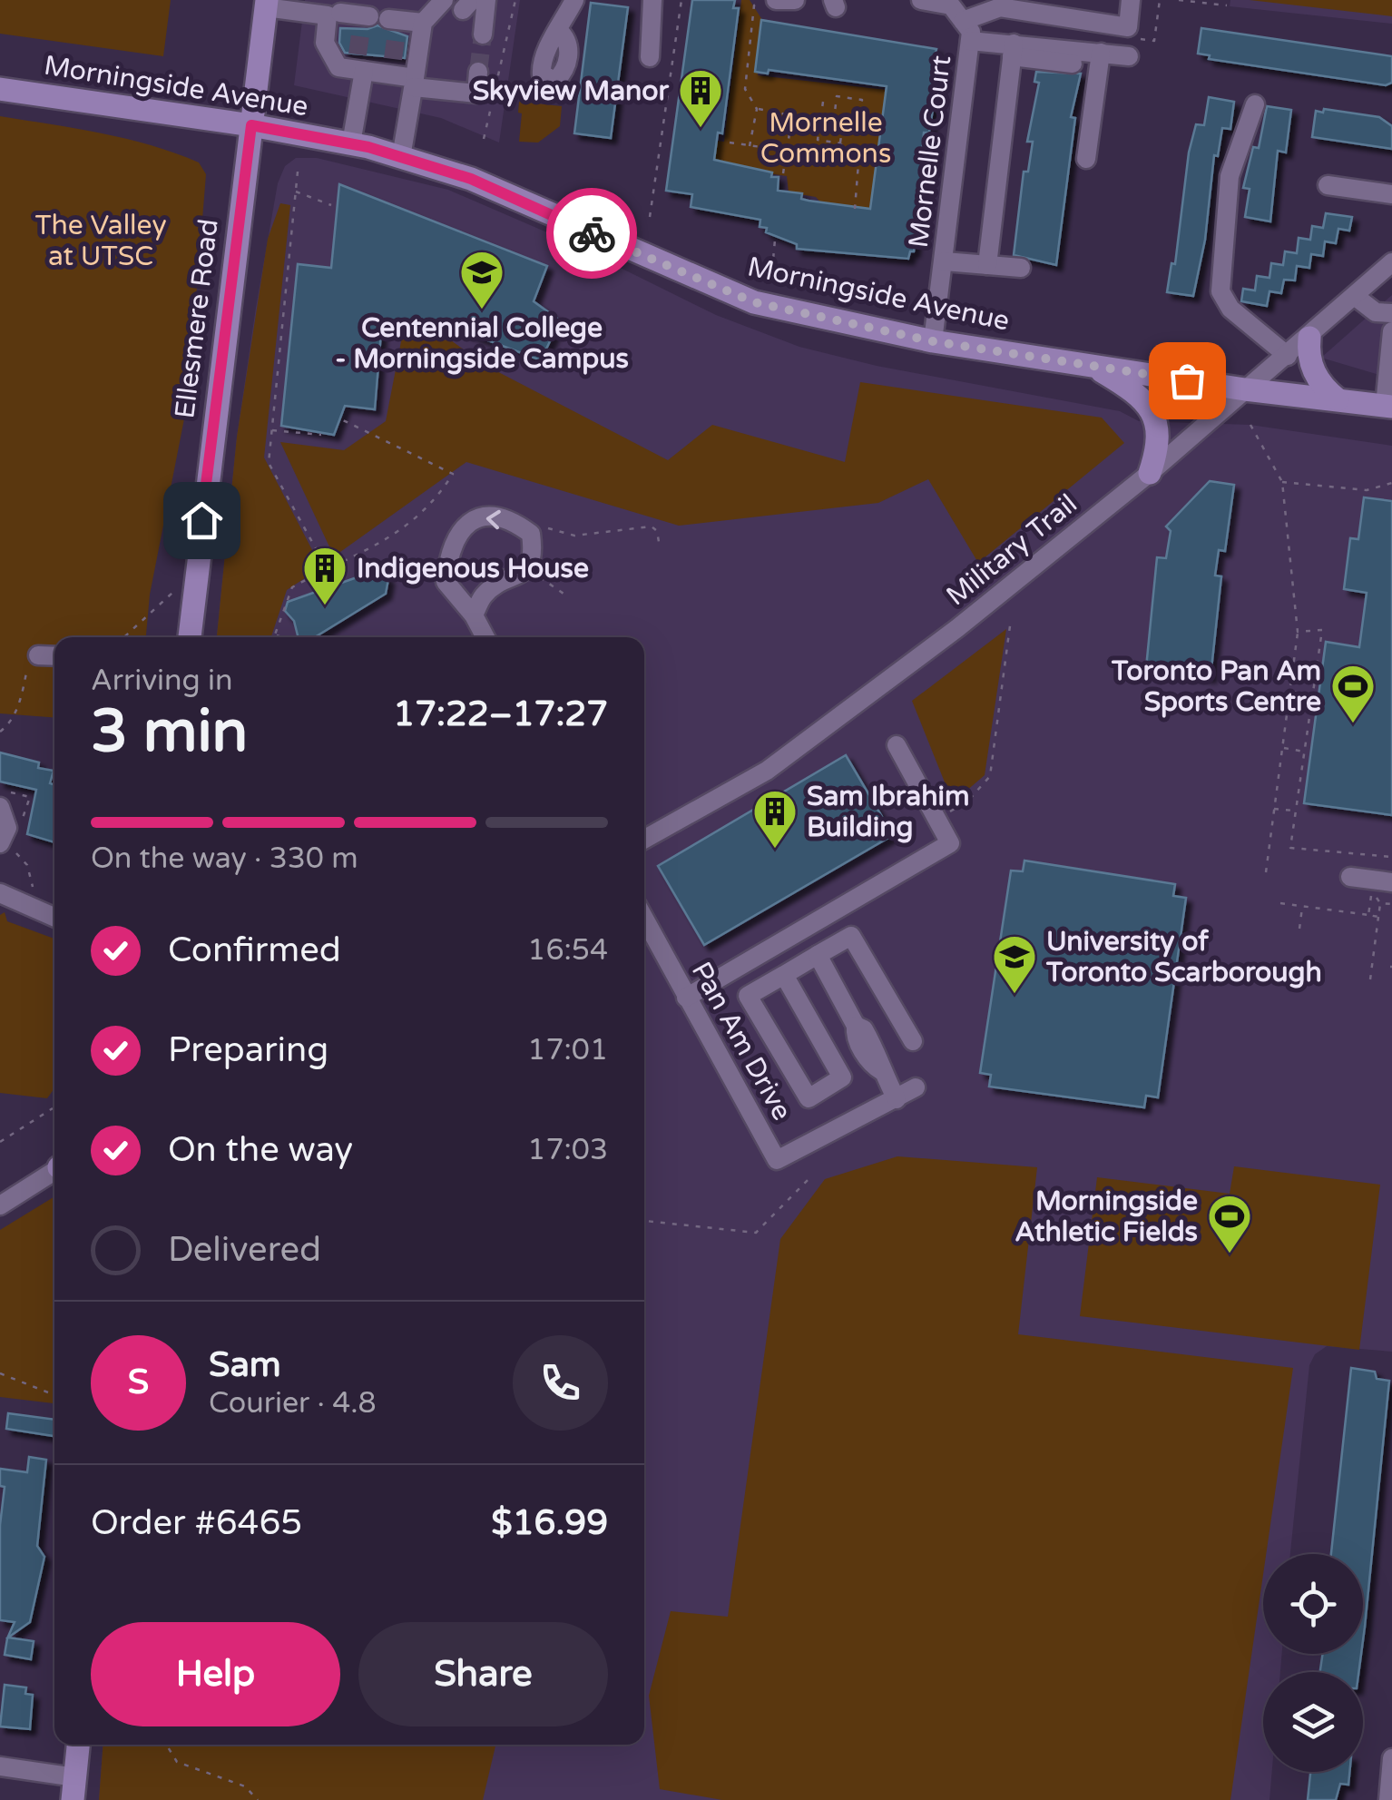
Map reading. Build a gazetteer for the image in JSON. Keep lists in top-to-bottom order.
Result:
{
  "streets": {
    "main road": ["Morningside Avenue", "Ellesmere Road"],
    "street": ["Mornelle Court", "Military Trail", "Pan Am Drive"]
  },
  "crossings": [
    ["Morningside Avenue", "Mornelle Court"],
    ["Morningside Avenue", "Ellesmere Road"],
    ["Morningside Avenue", "Military Trail"]
  ],
  "parks": ["Mornelle Commons", "The Valley at UTSC"],
  "places": {
    "building": ["Skyview Manor", "Indigenous House", "Sam Ibrahim Building"],
    "school or university": ["Centennial College - Morningside Campus", "University of Toronto Scarborough"],
    "sports": ["Toronto Pan Am Sports Centre", "Morningside Athletic Fields"]
  },
  "page": {
    "heading": ["3 min", "Arriving in", "17:22–17:27"],
    "panel": [
      "Sam",
      "Courier · 4.8",
      "Order #6465",
      "$16.99"
    ],
    "bar": "On the way · 330 m",
    "list": [
      ["Confirmed", "16:54"],
      ["Preparing", "17:01"],
      ["On the way", "17:03"],
      "Delivered"
    ],
    "round": "S",
    "buttons": ["Help", "Share"]
  }
}
